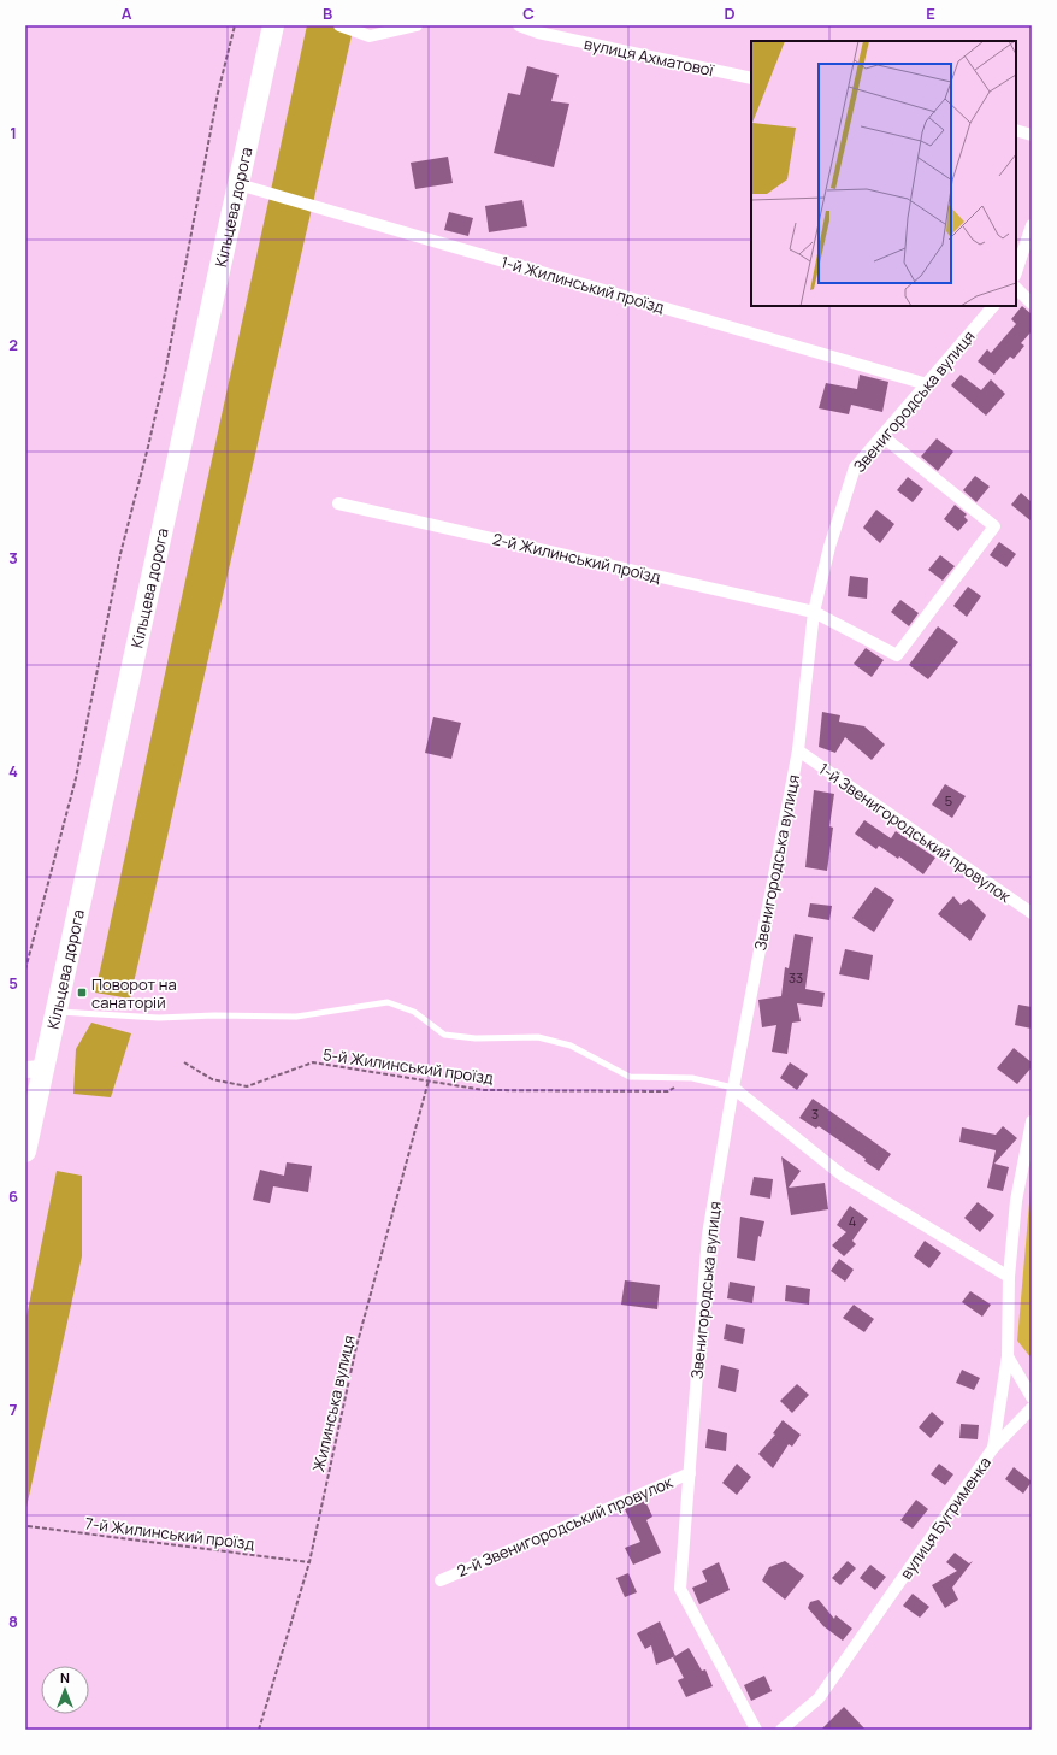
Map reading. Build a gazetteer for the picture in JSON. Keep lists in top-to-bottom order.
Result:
{
  "streets": {
    "highway": ["Кільцева дорога"],
    "street": [
      "вулиця Ахматової",
      "1-й Жилинський проїзд",
      "Звенигородська вулиця",
      "2-й Жилинський проїзд",
      "1-й Звенигородський провулок",
      "вулиця Бугрименка",
      "2-й Звенигородський провулок"
    ],
    "path": ["5-й Жилинський проїзд", "Жилинська вулиця", "7-й Жилинський проїзд"]
  },
  "crossings": [
    ["Кільцева дорога", "1-й Жилинський проїзд"],
    ["1-й Жилинський проїзд", "Звенигородська вулиця"],
    ["Звенигородська вулиця", "2-й Жилинський проїзд"],
    ["Звенигородська вулиця", "1-й Звенигородський провулок"],
    ["Звенигородська вулиця", "2-й Звенигородський провулок"],
    ["5-й Жилинський проїзд", "Жилинська вулиця"],
    ["Жилинська вулиця", "7-й Жилинський проїзд"]
  ],
  "places": {
    "transit": ["Поворот на санаторій"]
  },
  "house_numbers": [
    "5",
    "33",
    "3",
    "4"
  ],
  "north": "top",
  "grid": {
    "columns": [
      "A",
      "B",
      "C",
      "D",
      "E"
    ],
    "rows": [
      "1",
      "2",
      "3",
      "4",
      "5",
      "6",
      "7",
      "8"
    ]
  }
}
